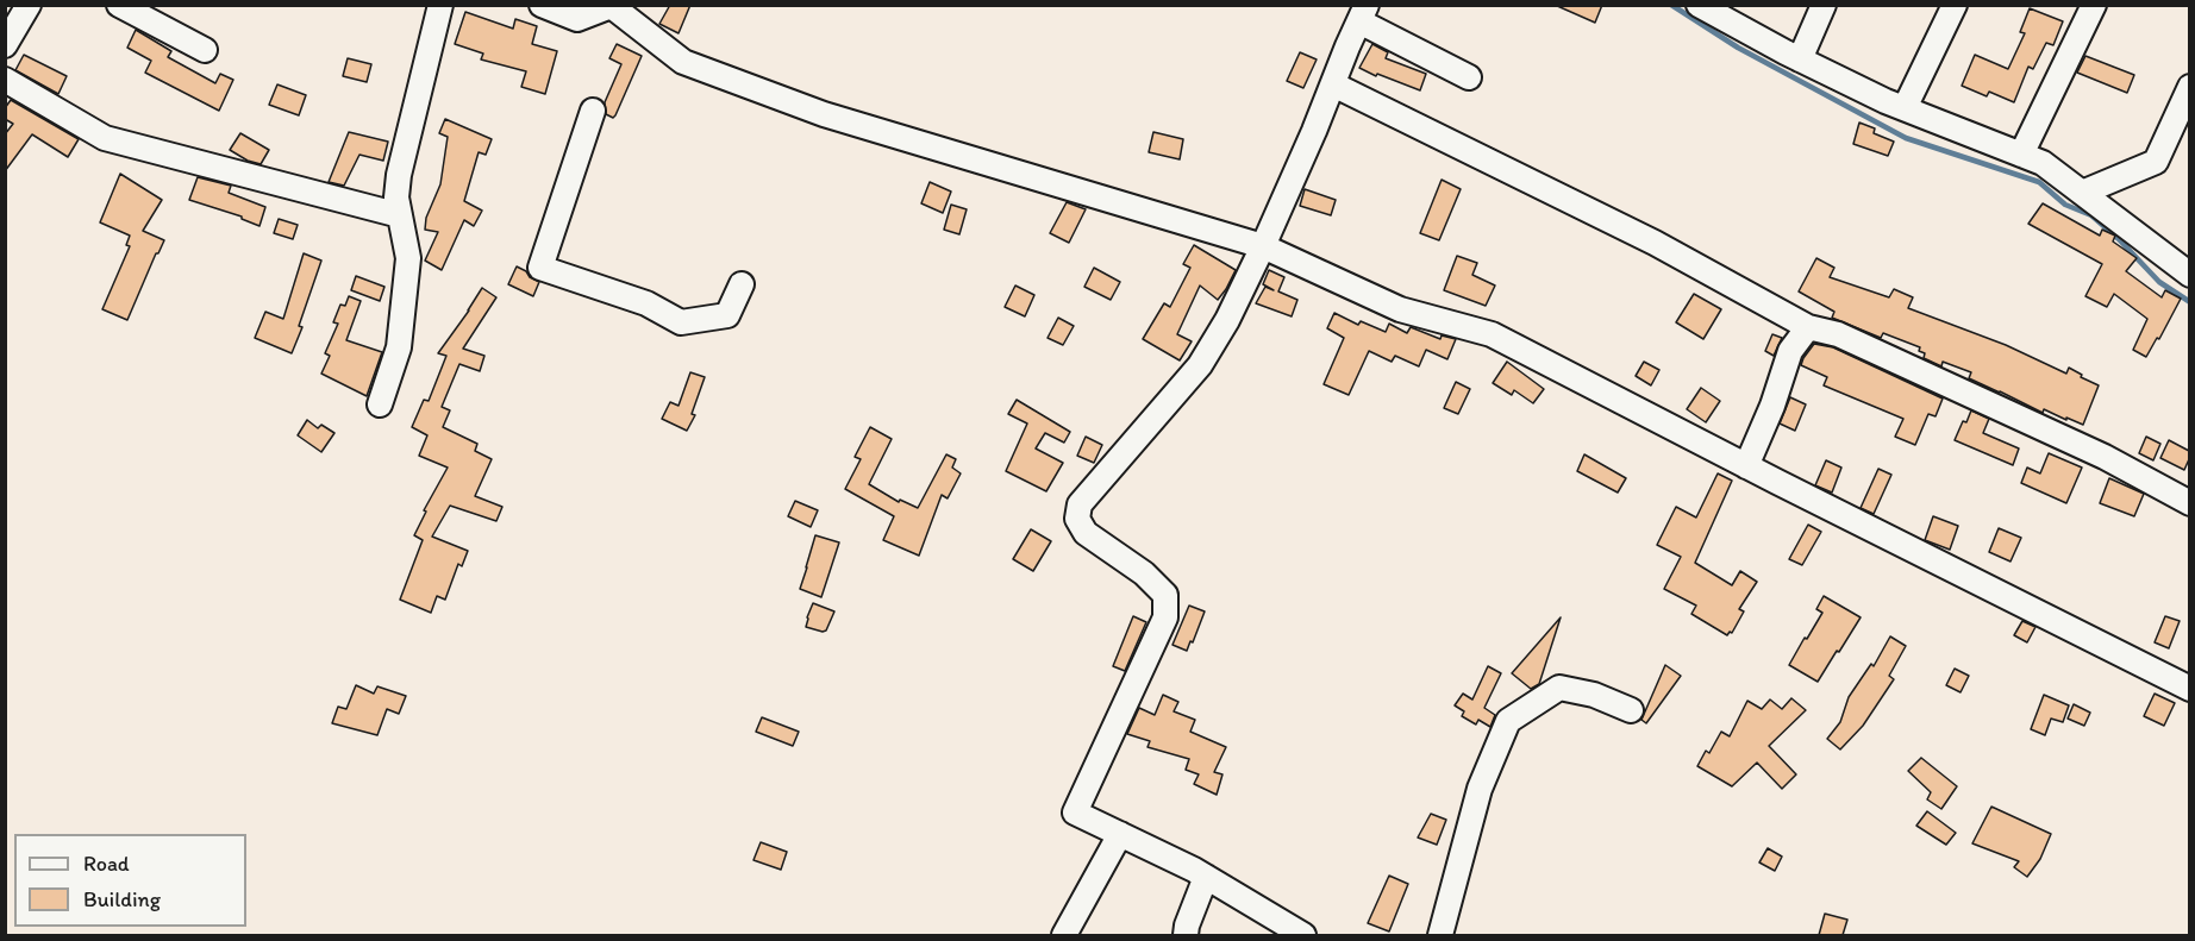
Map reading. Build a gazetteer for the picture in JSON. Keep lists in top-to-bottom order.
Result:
{
  "legend": ["Road", "Building"]
}
